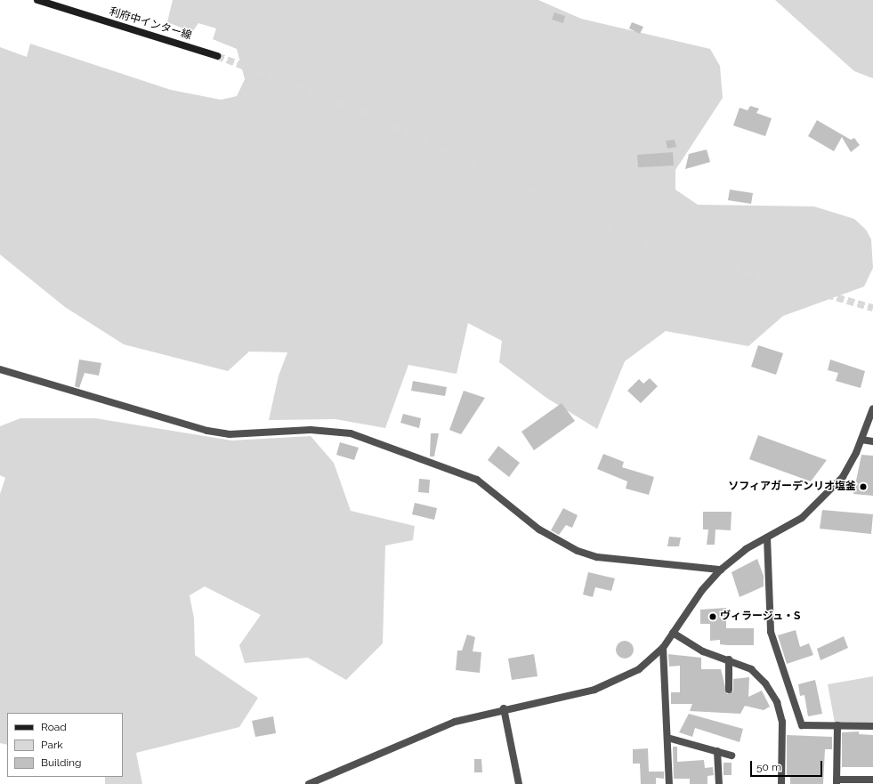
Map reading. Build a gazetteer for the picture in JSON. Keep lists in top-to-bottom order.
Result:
{
  "streets": {
    "main road": ["利府中インター線"]
  },
  "places": ["ソフィアガーデンリオ塩釜", "ヴィラージュ・S"],
  "legend": ["Road", "Park", "Building"],
  "scale_bar": "50 m"
}
